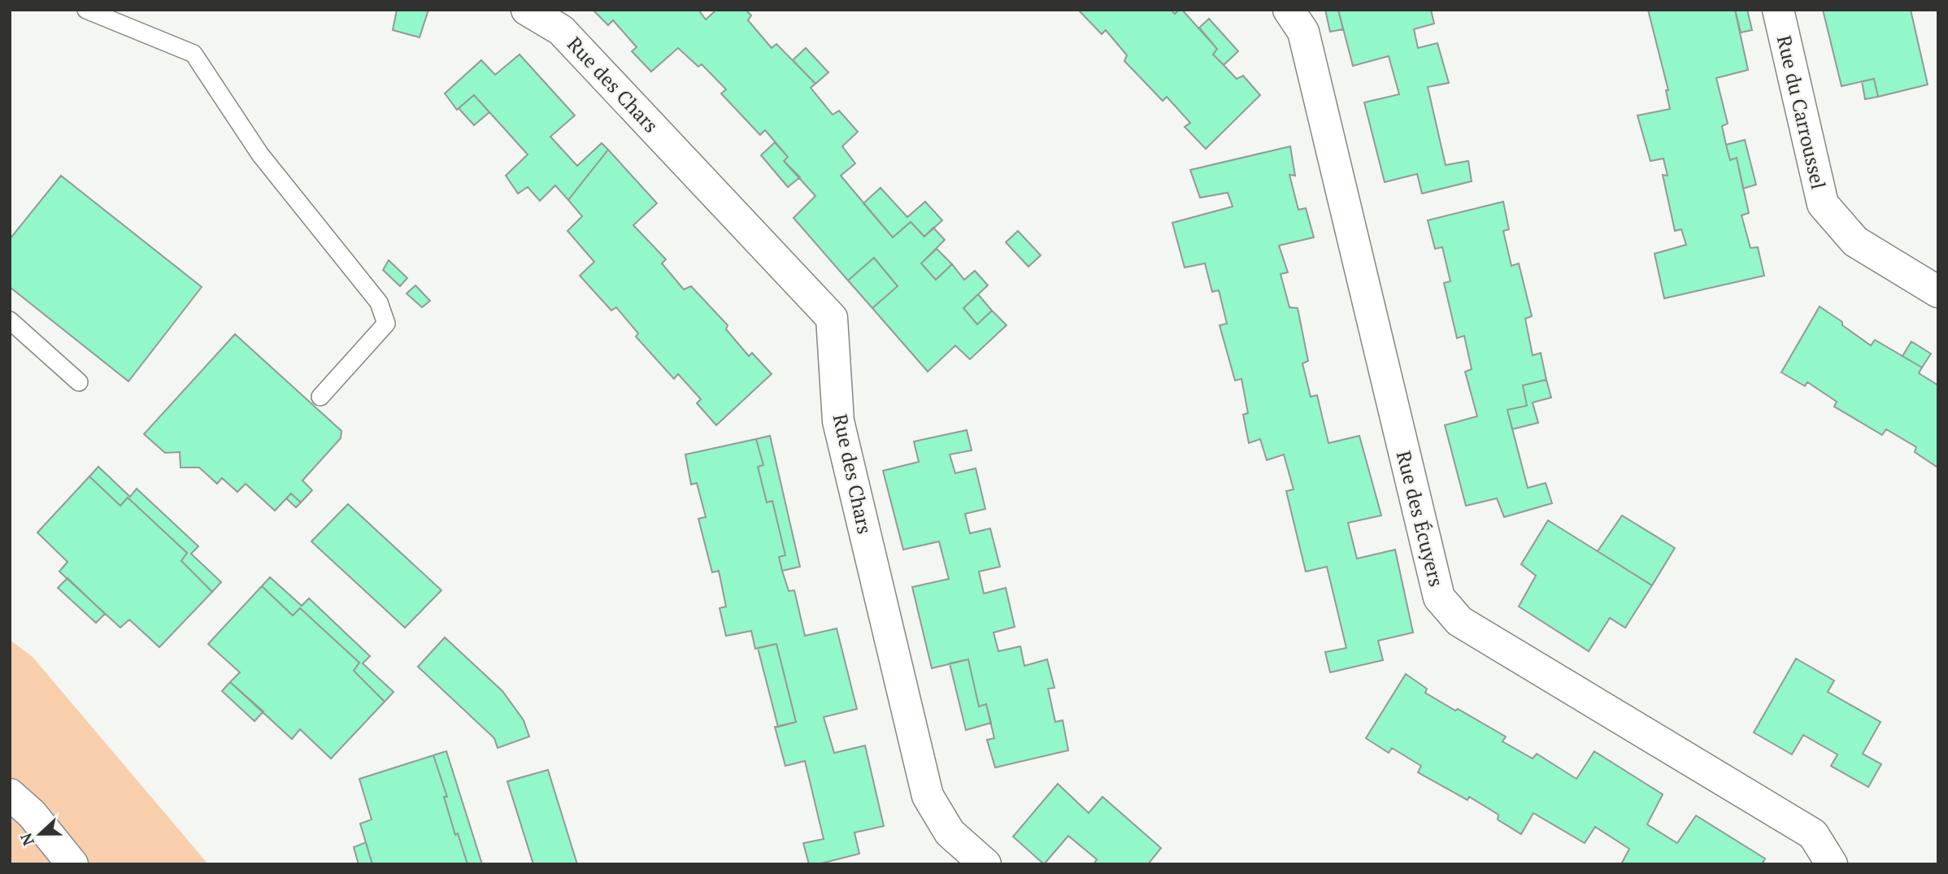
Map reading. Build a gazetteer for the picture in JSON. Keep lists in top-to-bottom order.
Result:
{
  "streets": {
    "street": ["Rue des Chars", "Rue du Carroussel", "Rue des Écuyers"]
  },
  "north": "left"
}
